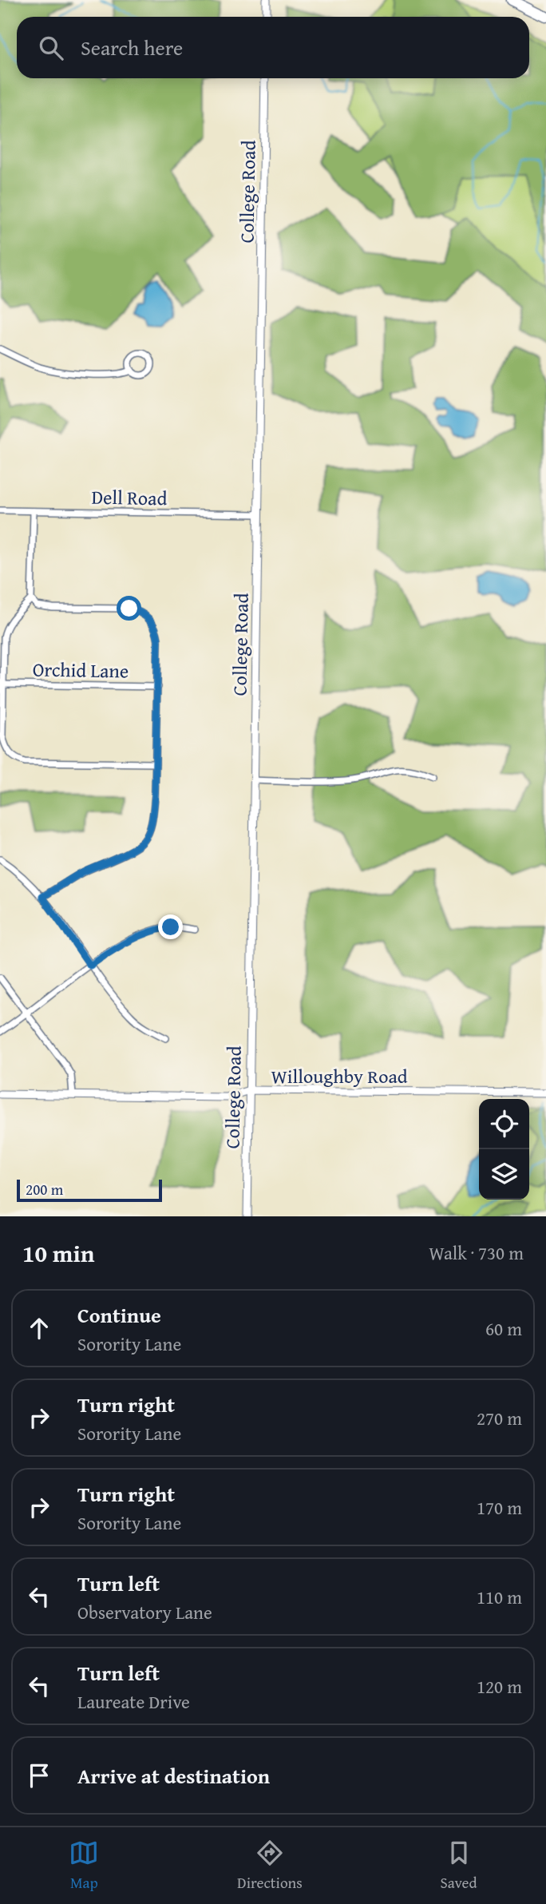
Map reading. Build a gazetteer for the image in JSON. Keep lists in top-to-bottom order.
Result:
{
  "streets": {
    "street": [
      "College Road",
      "Dell Road",
      "Orchid Lane",
      "Willoughby Road"
    ]
  },
  "crossings": [
    ["College Road", "Dell Road"],
    ["College Road", "Willoughby Road"]
  ],
  "scale_bar": "200 m",
  "page": {
    "search": "Search here",
    "scale": "200 m",
    "heading": ["10 min", "Walk · 730 m"],
    "list": [
      ["Continue", "Sorority Lane", "60 m"],
      ["Turn right", "Sorority Lane", "270 m"],
      ["Turn right", "Sorority Lane", "170 m"],
      ["Turn left", "Observatory Lane", "110 m"],
      ["Turn left", "Laureate Drive", "120 m"],
      "Arrive at destination"
    ],
    "nav": ["Map", "Directions", "Saved"]
  }
}
